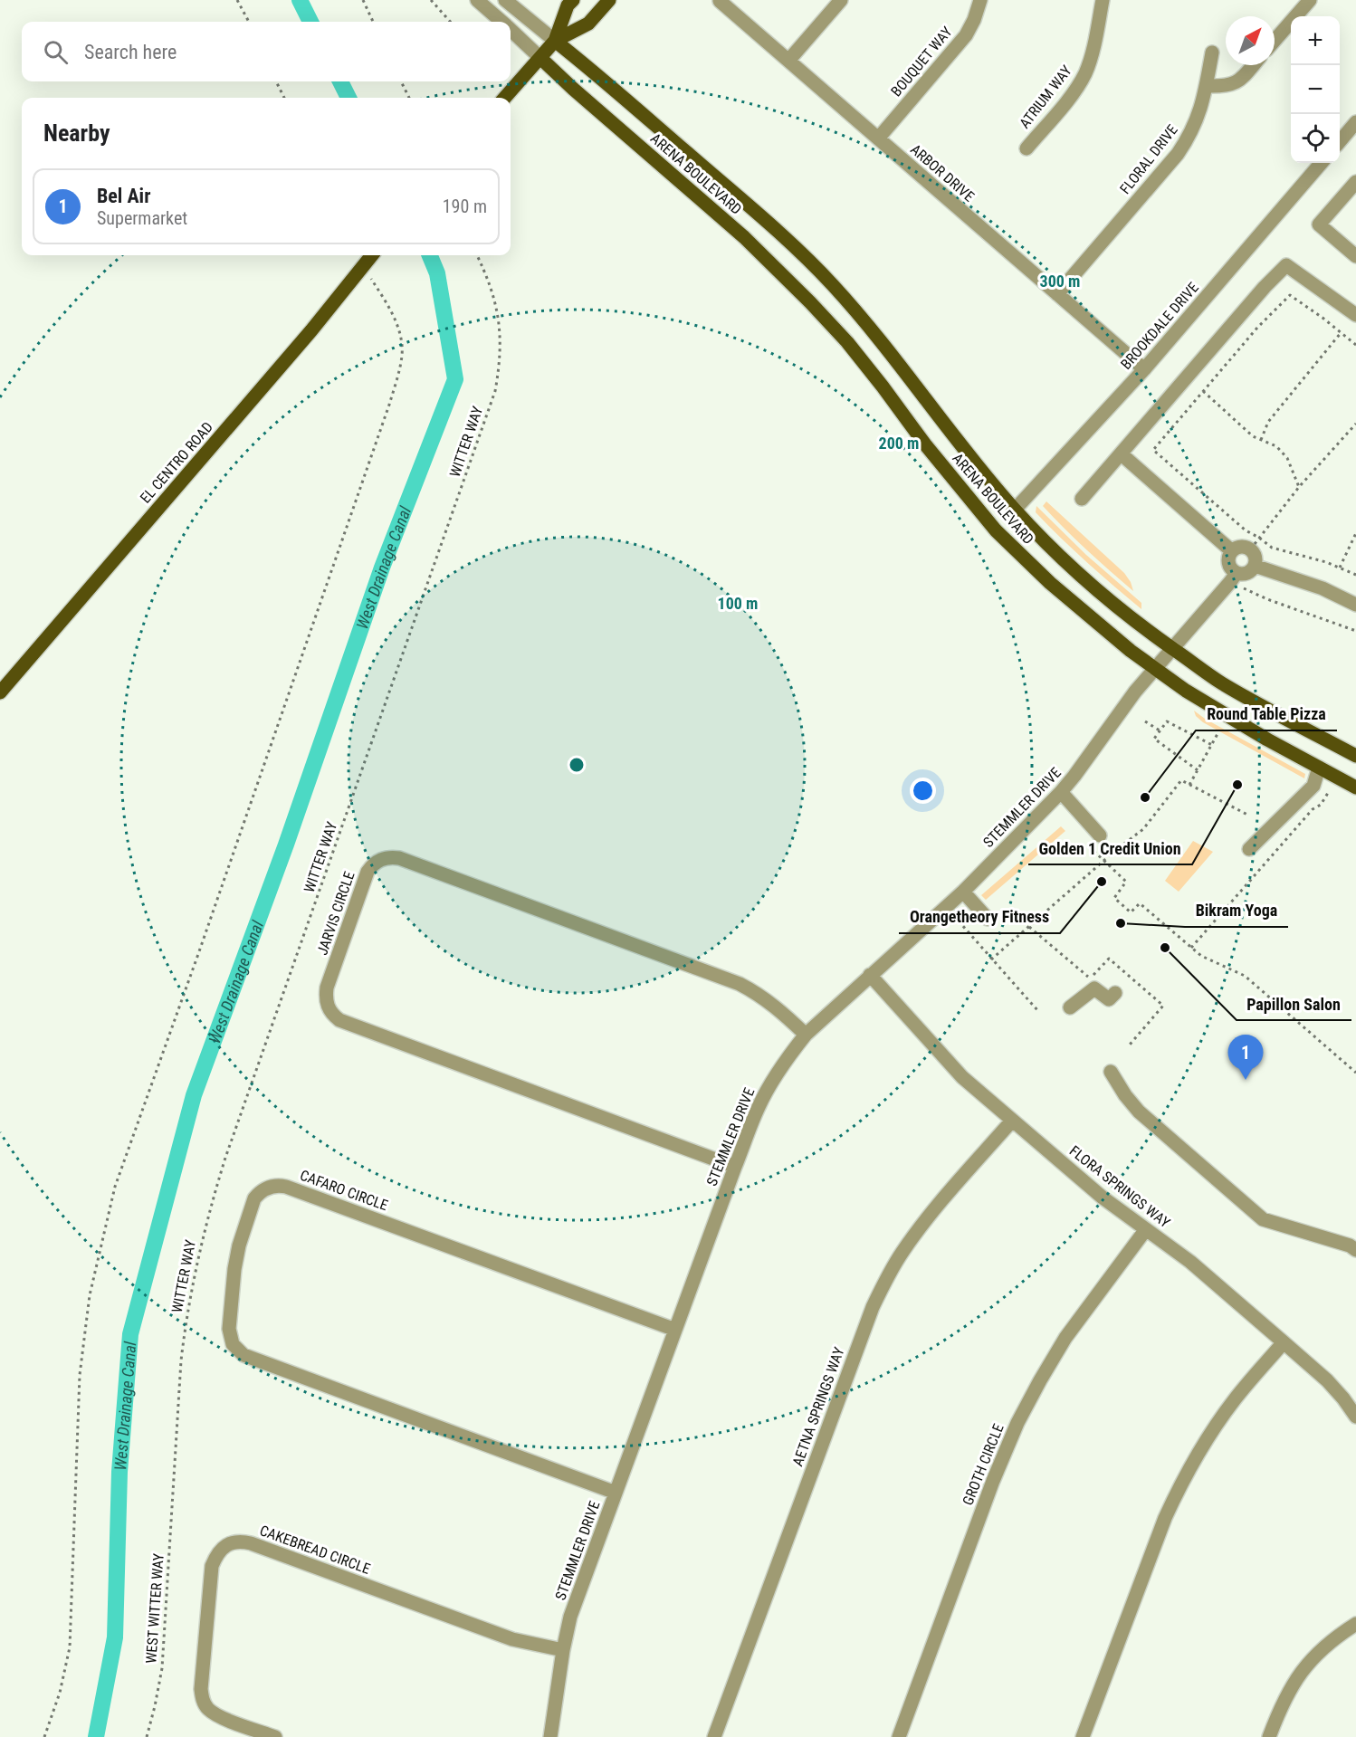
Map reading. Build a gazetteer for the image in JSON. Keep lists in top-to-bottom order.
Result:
{
  "streets": {
    "main road": ["ARENA BOULEVARD", "EL CENTRO ROAD"],
    "street": [
      "BOUQUET WAY",
      "ATRIUM WAY",
      "FLORAL DRIVE",
      "ARBOR DRIVE",
      "BROOKDALE DRIVE",
      "STEMMLER DRIVE",
      "JARVIS CIRCLE",
      "FLORA SPRINGS WAY",
      "CAFARO CIRCLE",
      "AETNA SPRINGS WAY",
      "GROTH CIRCLE",
      "CAKEBREAD CIRCLE"
    ],
    "path": ["WITTER WAY", "WEST WITTER WAY"]
  },
  "crossings": [
    ["BOUQUET WAY", "ARBOR DRIVE"],
    ["FLORAL DRIVE", "ARBOR DRIVE"],
    ["ARBOR DRIVE", "BROOKDALE DRIVE"],
    ["ARENA BOULEVARD", "BROOKDALE DRIVE"],
    ["ARENA BOULEVARD", "STEMMLER DRIVE"],
    ["WITTER WAY", "WEST WITTER WAY"],
    ["STEMMLER DRIVE", "JARVIS CIRCLE"],
    ["STEMMLER DRIVE", "FLORA SPRINGS WAY"],
    ["STEMMLER DRIVE", "CAFARO CIRCLE"],
    ["STEMMLER DRIVE", "CAKEBREAD CIRCLE"],
    ["FLORA SPRINGS WAY", "AETNA SPRINGS WAY"],
    ["FLORA SPRINGS WAY", "GROTH CIRCLE"]
  ],
  "water": ["West Drainage Canal"],
  "places": [
    "Golden 1 Credit Union",
    "Round Table Pizza",
    "Orangetheory Fitness",
    "Bikram Yoga",
    "Papillon Salon"
  ],
  "north": "top right",
  "page": {
    "map_buttons": ["+", "−"],
    "search": "Search here",
    "heading": "Nearby",
    "list": [
      {
        "mark": "1",
        "name": "Bel Air",
        "note": "Supermarket",
        "value": "190 m"
      }
    ],
    "pins": "1"
  },
  "rings": ["300 m", "200 m", "100 m"]
}
